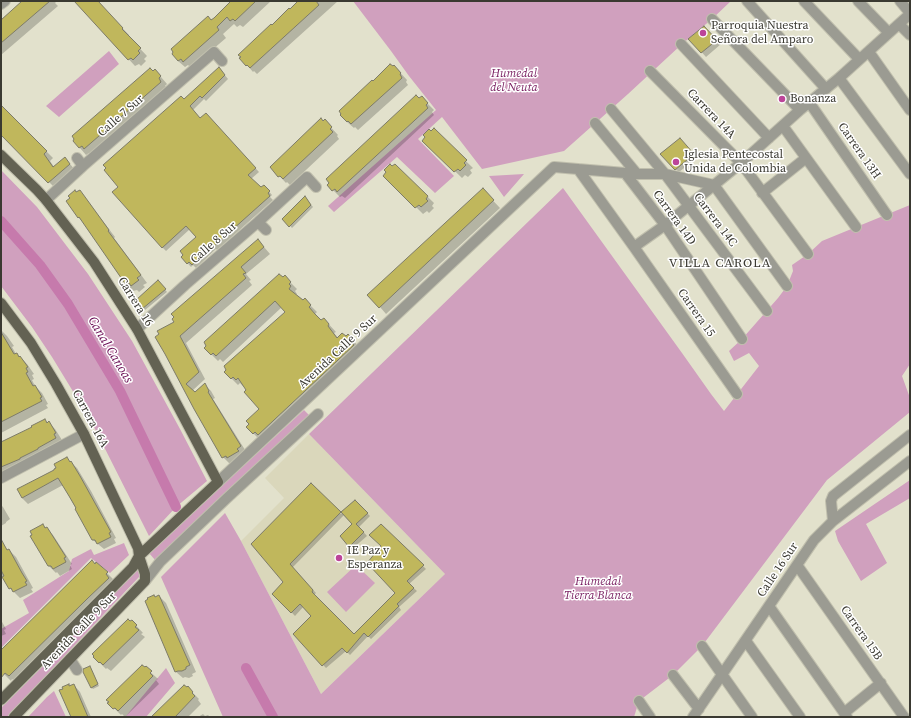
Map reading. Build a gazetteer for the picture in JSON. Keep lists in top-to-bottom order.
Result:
{
  "streets": {
    "main road": ["Carrera 16", "Avenida Calle 9 Sur", "Carrera 16A"],
    "street": [
      "Carrera 14A",
      "Calle 7 Sur",
      "Carrera 13H",
      "Carrera 14D",
      "Carrera 14C",
      "Calle 8 Sur",
      "Carrera 15",
      "Calle 16 Sur",
      "Carrera 15B"
    ]
  },
  "crossings": [
    ["Calle 7 Sur", "Carrera 16"],
    ["Calle 8 Sur", "Carrera 16"],
    ["Carrera 16", "Avenida Calle 9 Sur"],
    ["Carrera 15", "Avenida Calle 9 Sur"],
    ["Avenida Calle 9 Sur", "Carrera 16A"],
    ["Calle 16 Sur", "Carrera 15B"]
  ],
  "districts": ["VILLA CAROLA"],
  "water": ["Canal Canoas"],
  "parks": ["Humedal del Neuta", "Humedal Tierra Blanca"],
  "places": [
    "Parroquia Nuestra Señora del Amparo",
    "Bonanza",
    "Iglesia Pentecostal Unida de Colombia",
    "IE Paz y Esperanza"
  ]
}
